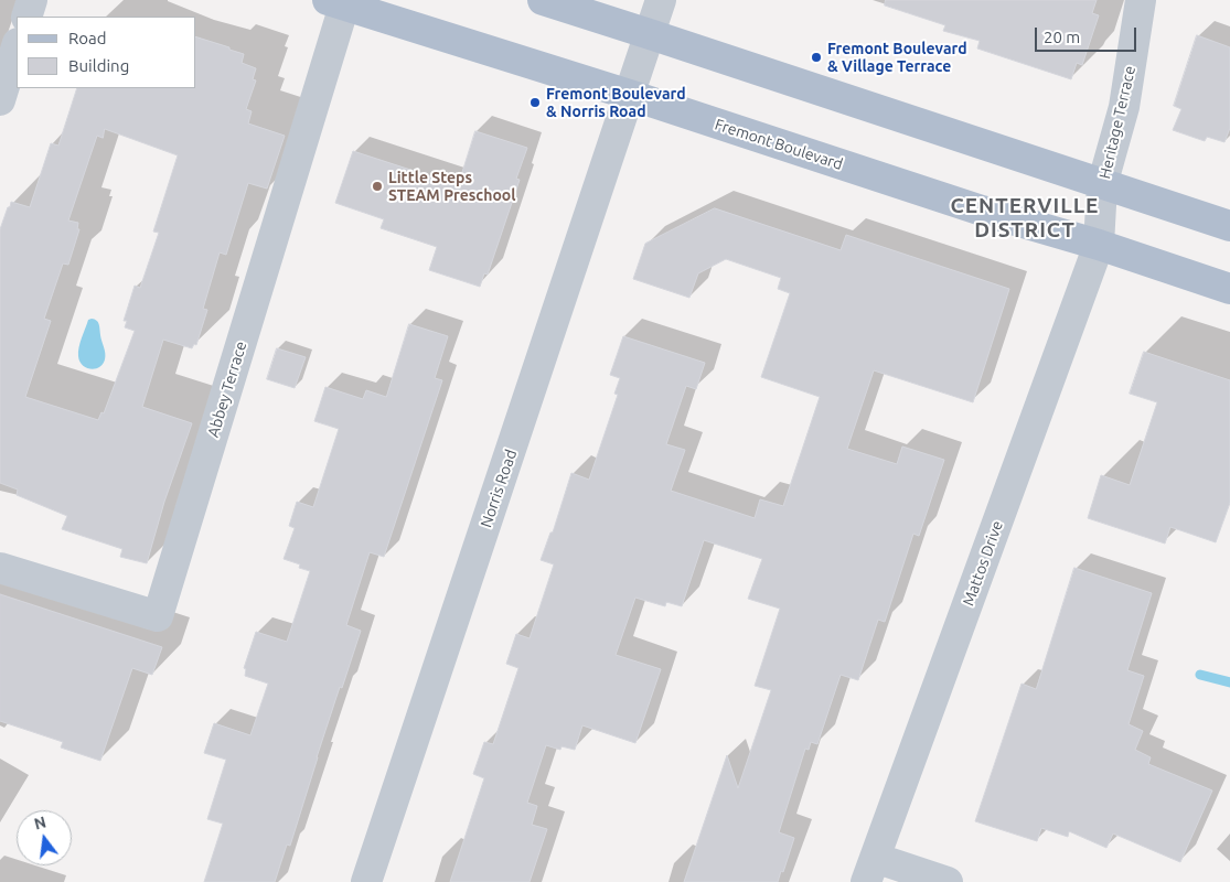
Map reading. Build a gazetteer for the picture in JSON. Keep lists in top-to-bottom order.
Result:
{
  "streets": {
    "main road": ["Fremont Boulevard"],
    "street": [
      "Heritage Terrace",
      "Abbey Terrace",
      "Norris Road",
      "Mattos Drive"
    ]
  },
  "crossings": [
    ["Heritage Terrace", "Fremont Boulevard"],
    ["Heritage Terrace", "Mattos Drive"],
    ["Fremont Boulevard", "Abbey Terrace"],
    ["Fremont Boulevard", "Norris Road"],
    ["Fremont Boulevard", "Mattos Drive"]
  ],
  "districts": ["CENTERVILLE DISTRICT"],
  "places": ["Fremont Boulevard & Village Terrace", "Fremont Boulevard & Norris Road", "Little Steps STEAM Preschool"],
  "legend": ["Road", "Building"],
  "scale_bar": "20 m",
  "north": "top"
}
